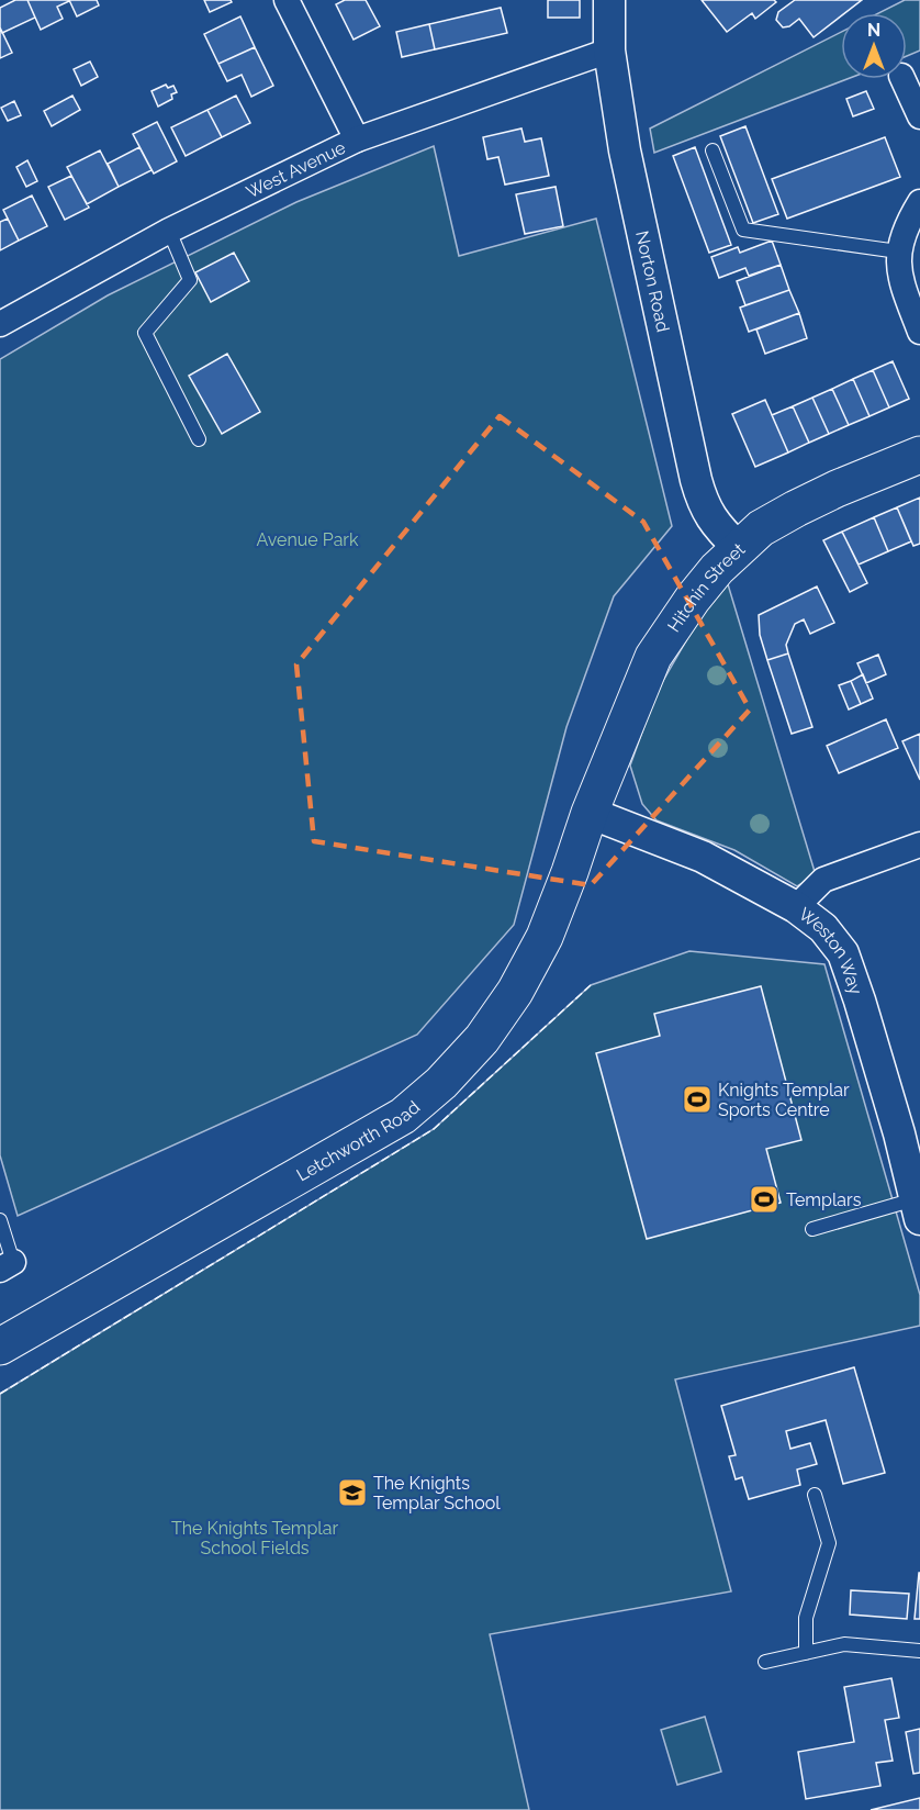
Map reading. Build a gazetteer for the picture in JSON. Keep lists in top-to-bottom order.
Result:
{
  "streets": {
    "main road": ["Hitchin Street", "Letchworth Road"],
    "street": ["West Avenue", "Norton Road", "Weston Way"]
  },
  "crossings": [
    ["West Avenue", "Norton Road"],
    ["Norton Road", "Hitchin Street"],
    ["Hitchin Street", "Weston Way"],
    ["Hitchin Street", "Letchworth Road"],
    ["Weston Way", "Letchworth Road"]
  ],
  "parks": ["Avenue Park", "The Knights Templar School Fields"],
  "places": {
    "sports": ["Knights Templar Sports Centre", "Templars"],
    "school or university": ["The Knights Templar School"]
  },
  "north": "top"
}
